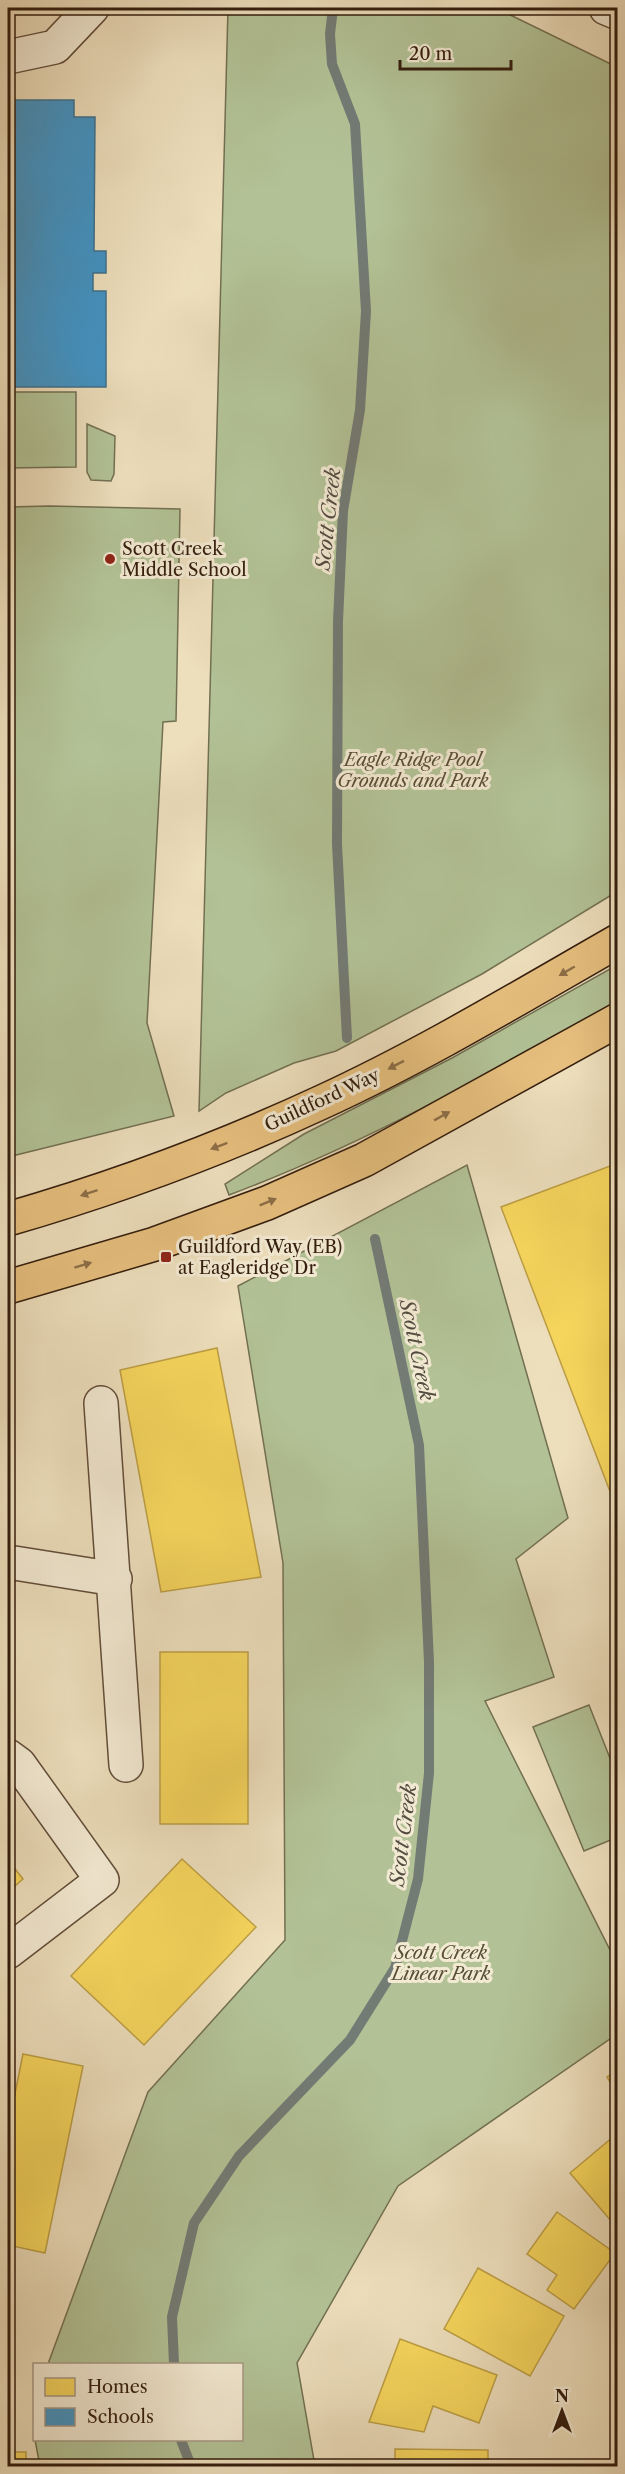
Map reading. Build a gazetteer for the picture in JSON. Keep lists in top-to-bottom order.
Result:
{
  "streets": {
    "main road": ["Guildford Way"]
  },
  "water": ["Scott Creek"],
  "parks": ["Eagle Ridge Pool Grounds and Park", "Scott Creek Linear Park"],
  "places": {
    "other": ["Scott Creek Middle School"],
    "transit": ["Guildford Way (EB) at Eagleridge Dr"]
  },
  "legend": ["Homes", "Schools"],
  "scale_bar": "20 m",
  "north": "top"
}
